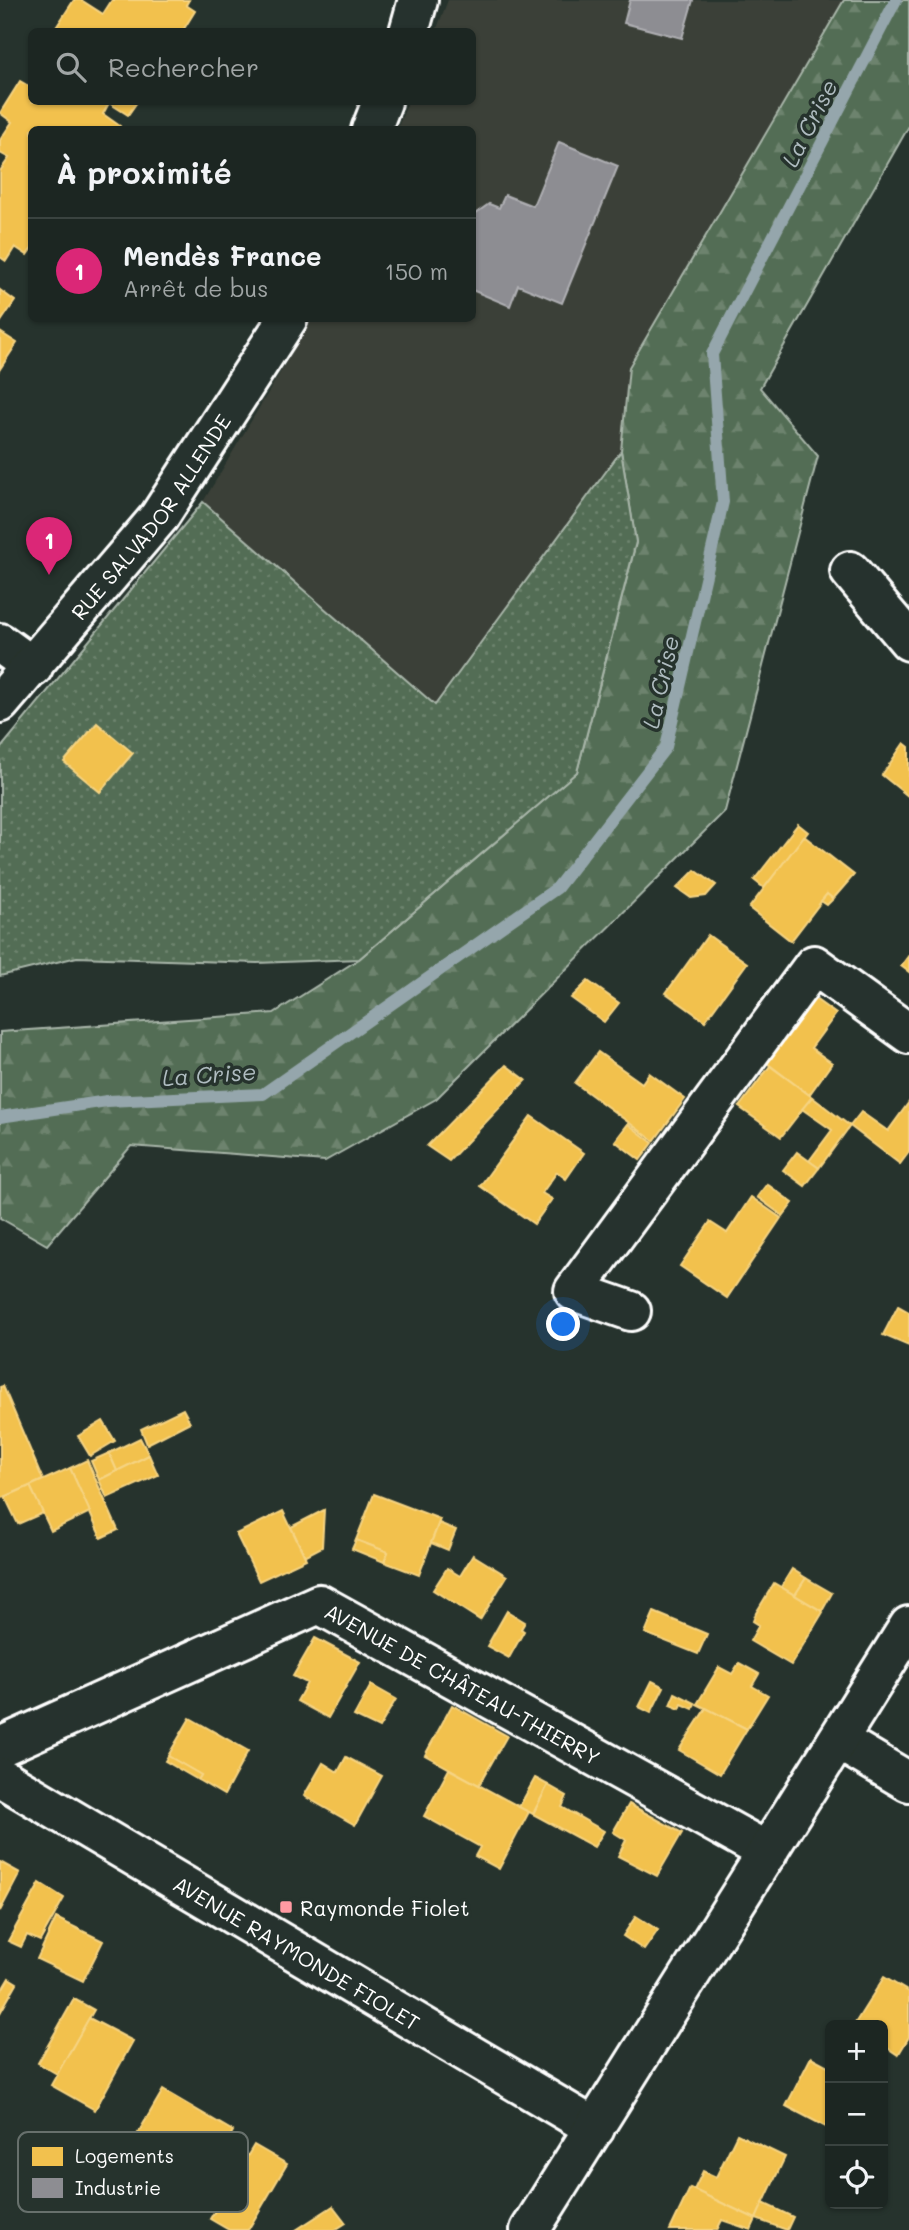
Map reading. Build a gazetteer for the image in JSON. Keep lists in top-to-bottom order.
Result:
{
  "streets": {
    "street": ["RUE SALVADOR ALLENDE", "AVENUE DE CHÂTEAU-THIERRY", "AVENUE RAYMONDE FIOLET"]
  },
  "water": ["La Crise"],
  "places": {
    "transit": ["Raymonde Fiolet"]
  },
  "legend": ["Logements", "Industrie"],
  "page": {
    "search": "Rechercher",
    "heading": "À proximité",
    "list": [
      {
        "mark": "1",
        "name": "Mendès France",
        "note": "Arrêt de bus",
        "value": "150 m"
      }
    ],
    "pins": "1",
    "map_buttons": ["+", "−"]
  }
}
